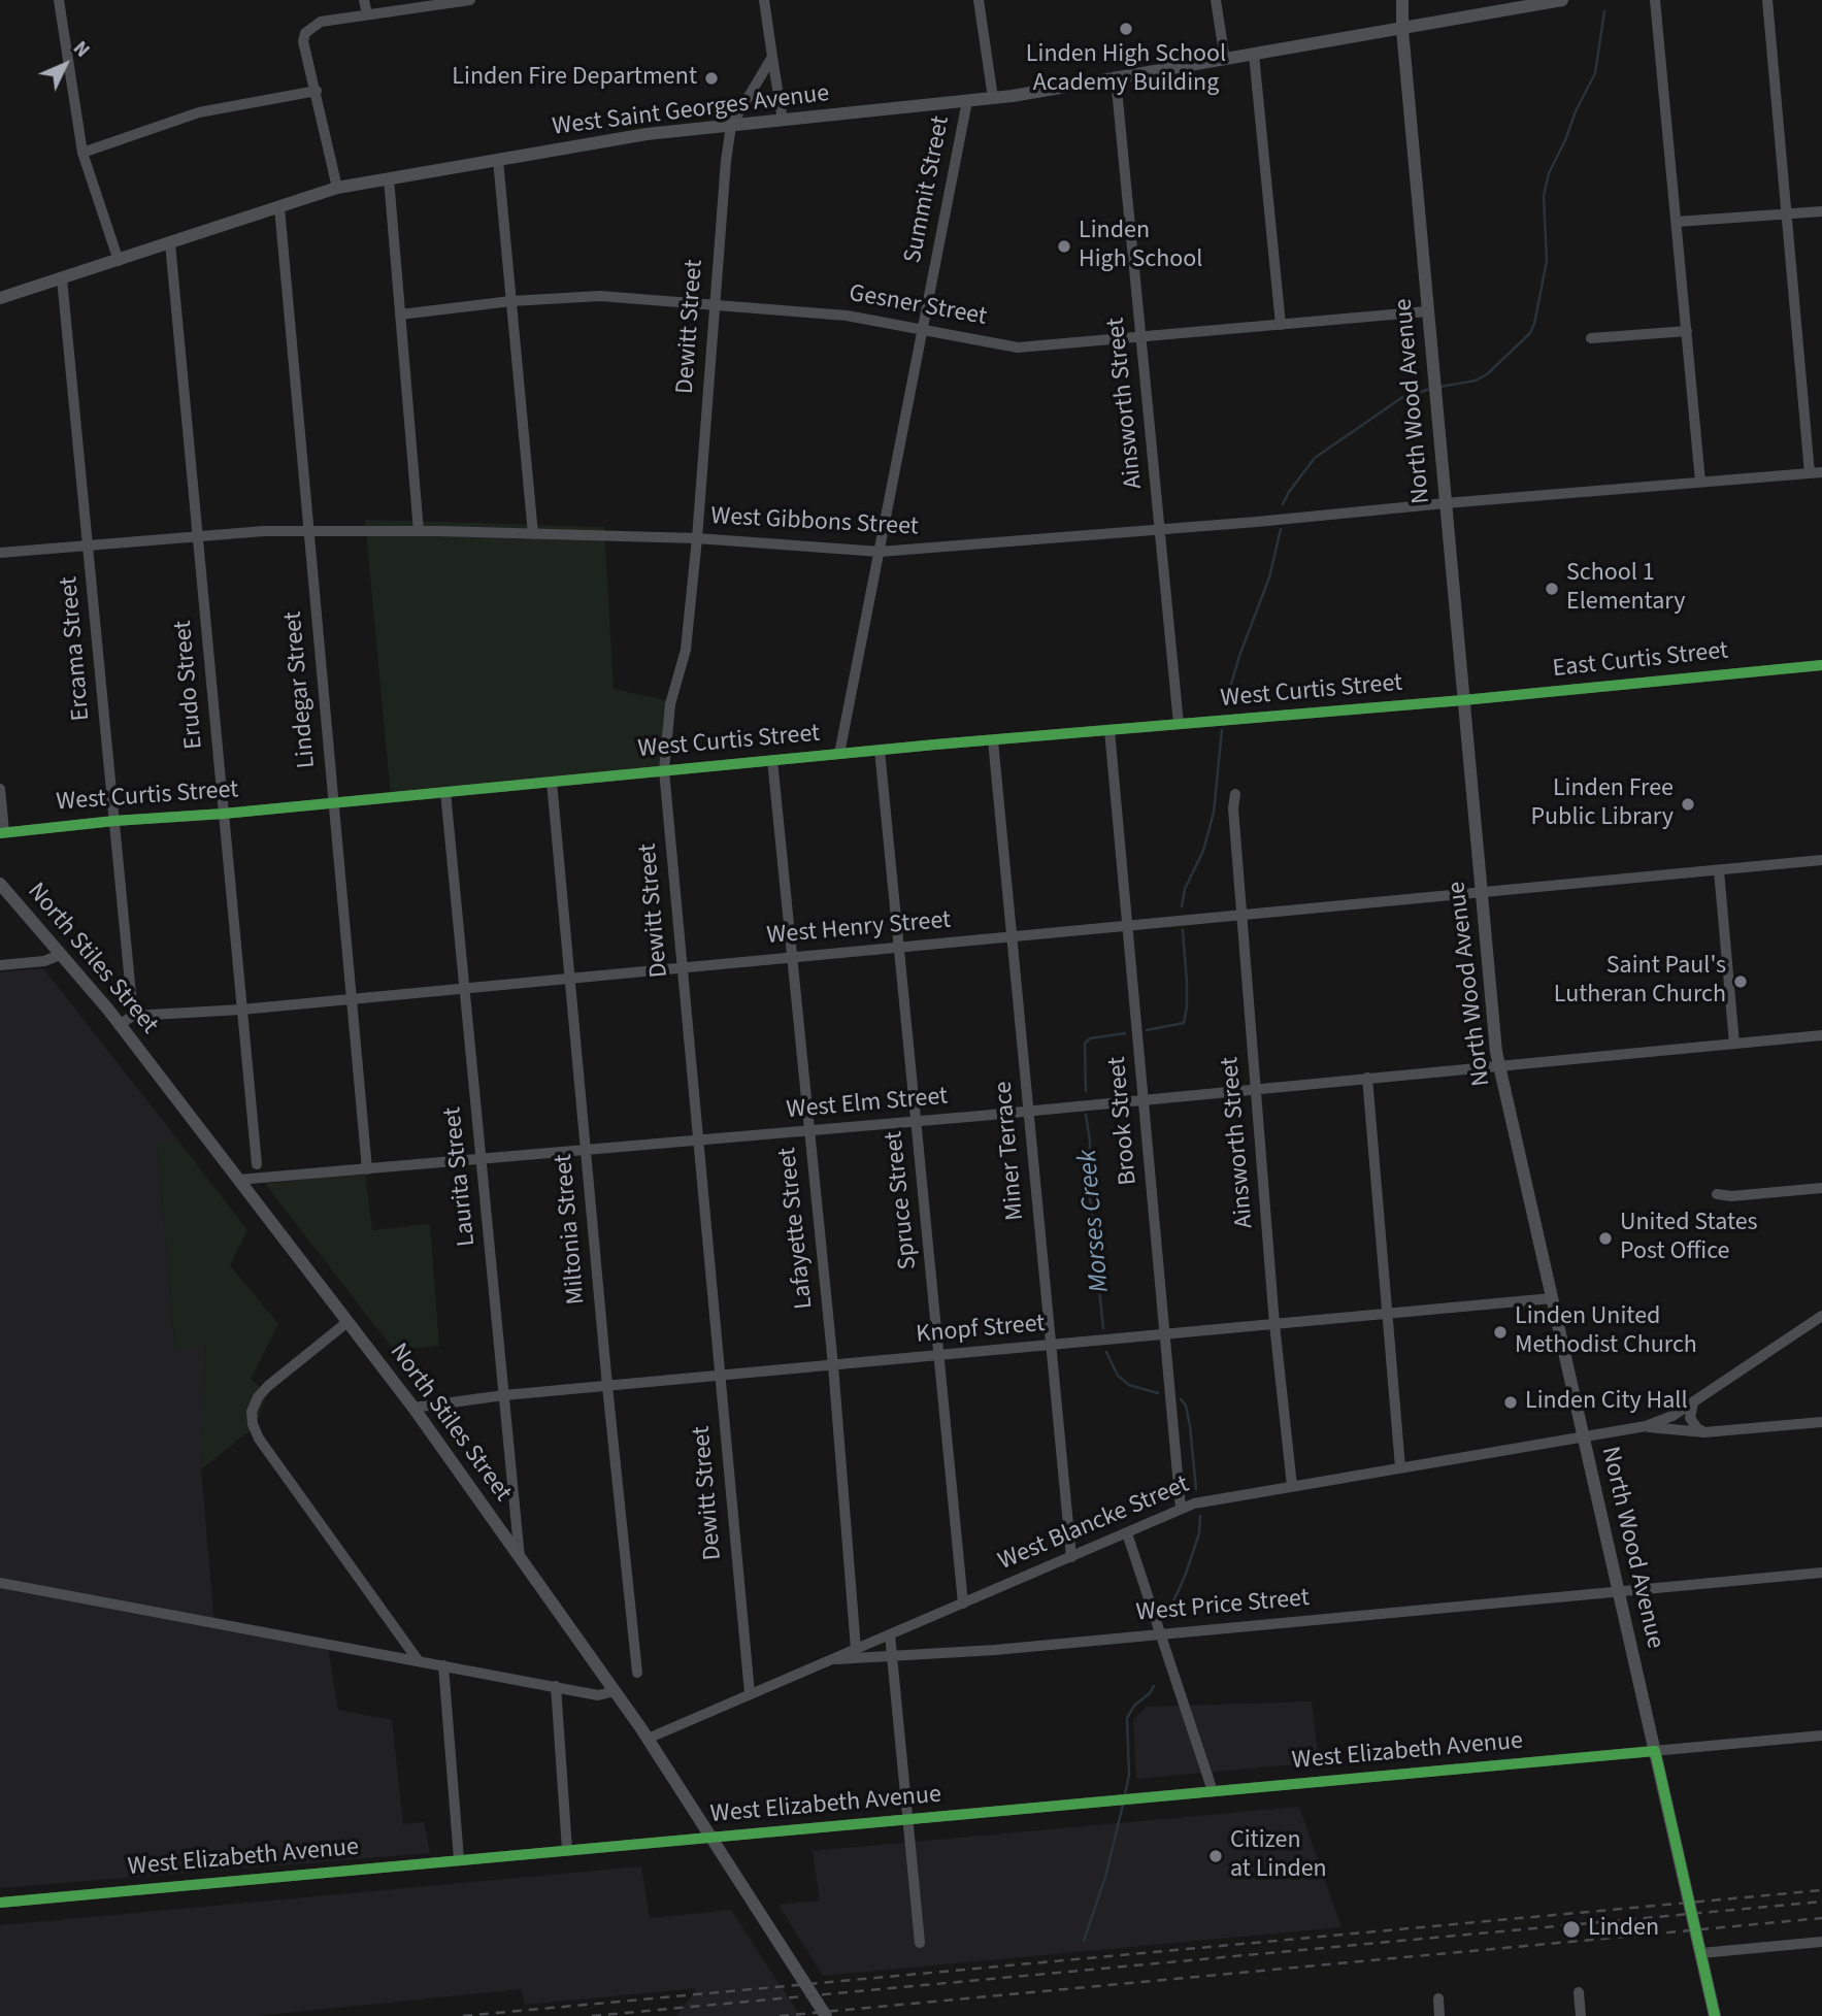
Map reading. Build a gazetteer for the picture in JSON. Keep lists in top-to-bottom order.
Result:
{
  "streets": {
    "main road": ["West Saint Georges Avenue", "North Wood Avenue", "North Stiles Street"],
    "street": [
      "Summit Street",
      "Gesner Street",
      "Dewitt Street",
      "Ainsworth Street",
      "West Gibbons Street",
      "Ercama Street",
      "East Curtis Street",
      "Erudo Street",
      "Lindegar Street",
      "West Curtis Street",
      "West Henry Street",
      "West Elm Street",
      "Brook Street",
      "Miner Terrace",
      "Laurita Street",
      "Spruce Street",
      "Lafayette Street",
      "Miltonia Street",
      "Knopf Street",
      "West Blancke Street",
      "West Price Street",
      "West Elizabeth Avenue"
    ]
  },
  "crossings": [
    ["West Saint Georges Avenue", "Summit Street"],
    ["West Saint Georges Avenue", "Dewitt Street"],
    ["West Saint Georges Avenue", "North Wood Avenue"],
    ["West Saint Georges Avenue", "Ainsworth Street"],
    ["West Saint Georges Avenue", "Ercama Street"],
    ["West Saint Georges Avenue", "Erudo Street"],
    ["West Saint Georges Avenue", "Lindegar Street"],
    ["Summit Street", "Gesner Street"],
    ["Summit Street", "West Gibbons Street"],
    ["Summit Street", "West Curtis Street"],
    ["Gesner Street", "Dewitt Street"],
    ["Gesner Street", "North Wood Avenue"],
    ["Gesner Street", "Ainsworth Street"],
    ["Dewitt Street", "West Gibbons Street"],
    ["Dewitt Street", "West Curtis Street"],
    ["Dewitt Street", "West Henry Street"],
    ["Dewitt Street", "West Elm Street"],
    ["Dewitt Street", "Knopf Street"],
    ["Dewitt Street", "West Blancke Street"],
    ["North Wood Avenue", "West Gibbons Street"],
    ["North Wood Avenue", "East Curtis Street"],
    ["North Wood Avenue", "West Curtis Street"],
    ["North Wood Avenue", "West Henry Street"],
    ["North Wood Avenue", "West Elm Street"],
    ["North Wood Avenue", "Knopf Street"],
    ["North Wood Avenue", "West Blancke Street"],
    ["North Wood Avenue", "West Price Street"],
    ["North Wood Avenue", "West Elizabeth Avenue"],
    ["Ainsworth Street", "West Gibbons Street"],
    ["Ainsworth Street", "West Curtis Street"],
    ["Ainsworth Street", "West Henry Street"],
    ["Ainsworth Street", "West Elm Street"],
    ["Ainsworth Street", "Knopf Street"],
    ["Ainsworth Street", "West Blancke Street"],
    ["West Gibbons Street", "Ercama Street"],
    ["West Gibbons Street", "Erudo Street"],
    ["West Gibbons Street", "Lindegar Street"],
    ["Ercama Street", "West Curtis Street"],
    ["Ercama Street", "West Henry Street"],
    ["East Curtis Street", "West Curtis Street"],
    ["Erudo Street", "West Curtis Street"],
    ["Erudo Street", "West Henry Street"],
    ["Lindegar Street", "West Curtis Street"],
    ["Lindegar Street", "West Henry Street"],
    ["Lindegar Street", "West Elm Street"],
    ["West Curtis Street", "Brook Street"],
    ["West Curtis Street", "Miner Terrace"],
    ["West Curtis Street", "Laurita Street"],
    ["West Curtis Street", "Spruce Street"],
    ["West Curtis Street", "Lafayette Street"],
    ["West Curtis Street", "Miltonia Street"],
    ["West Henry Street", "Brook Street"],
    ["West Henry Street", "Miner Terrace"],
    ["West Henry Street", "Laurita Street"],
    ["West Henry Street", "Spruce Street"],
    ["West Henry Street", "Lafayette Street"],
    ["West Henry Street", "Miltonia Street"],
    ["North Stiles Street", "West Elm Street"],
    ["North Stiles Street", "Laurita Street"],
    ["North Stiles Street", "Knopf Street"],
    ["North Stiles Street", "West Blancke Street"],
    ["North Stiles Street", "West Elizabeth Avenue"],
    ["West Elm Street", "Brook Street"],
    ["West Elm Street", "Miner Terrace"],
    ["West Elm Street", "Laurita Street"],
    ["West Elm Street", "Spruce Street"],
    ["West Elm Street", "Lafayette Street"],
    ["West Elm Street", "Miltonia Street"],
    ["Brook Street", "Knopf Street"],
    ["Brook Street", "West Blancke Street"],
    ["Miner Terrace", "Knopf Street"],
    ["Miner Terrace", "West Blancke Street"],
    ["Laurita Street", "Knopf Street"],
    ["Spruce Street", "Knopf Street"],
    ["Spruce Street", "West Blancke Street"],
    ["Lafayette Street", "Knopf Street"],
    ["Lafayette Street", "West Blancke Street"],
    ["Miltonia Street", "Knopf Street"],
    ["West Blancke Street", "West Price Street"]
  ],
  "water": ["Morses Creek"],
  "places": [
    "Linden High School Academy Building",
    "Linden Fire Department",
    "Linden High School",
    "School 1 Elementary",
    "Linden Free Public Library",
    "Saint Paul's Lutheran Church",
    "United States Post Office",
    "Linden United Methodist Church",
    "Linden City Hall",
    "Citizen at Linden",
    "Linden"
  ],
  "north": "top right"
}
